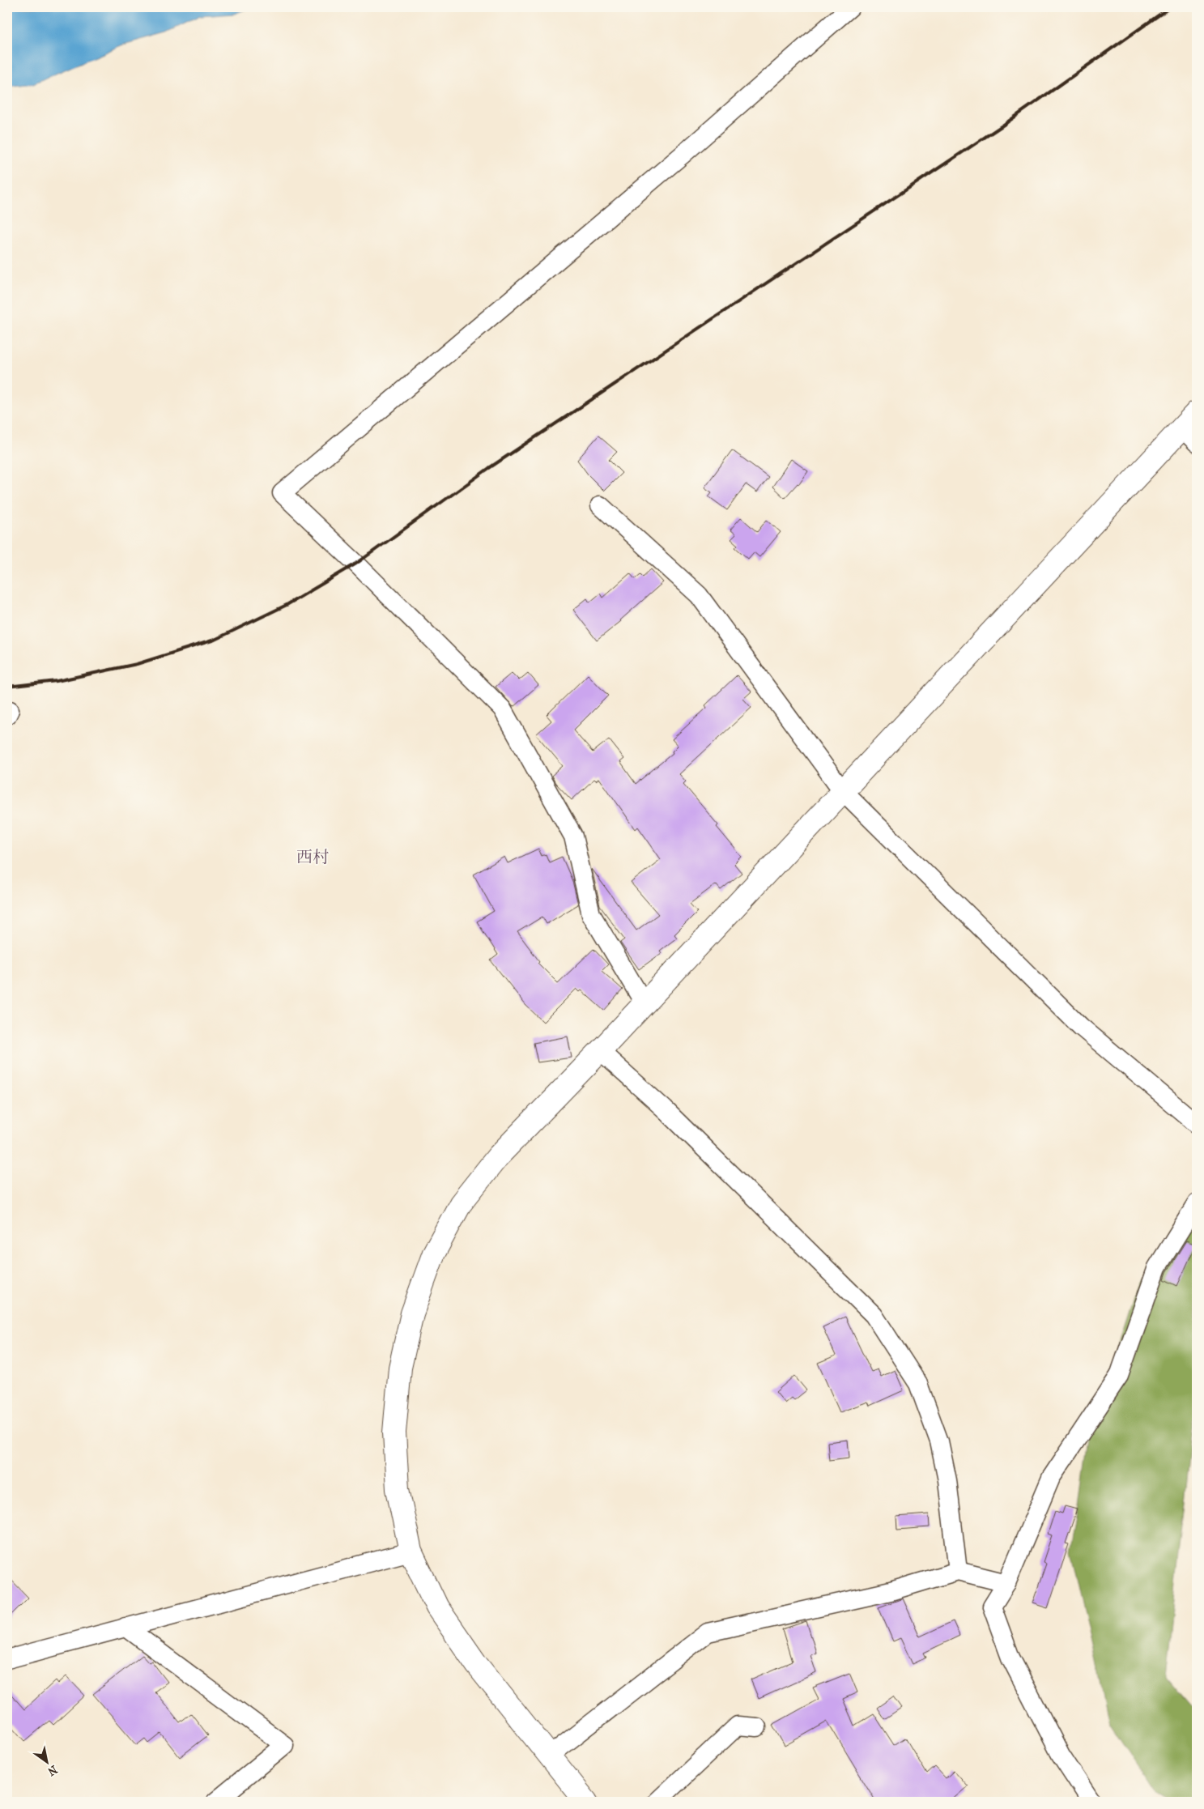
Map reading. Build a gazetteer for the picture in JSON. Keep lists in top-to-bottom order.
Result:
{
  "districts": ["西村"],
  "north": "bottom right"
}
